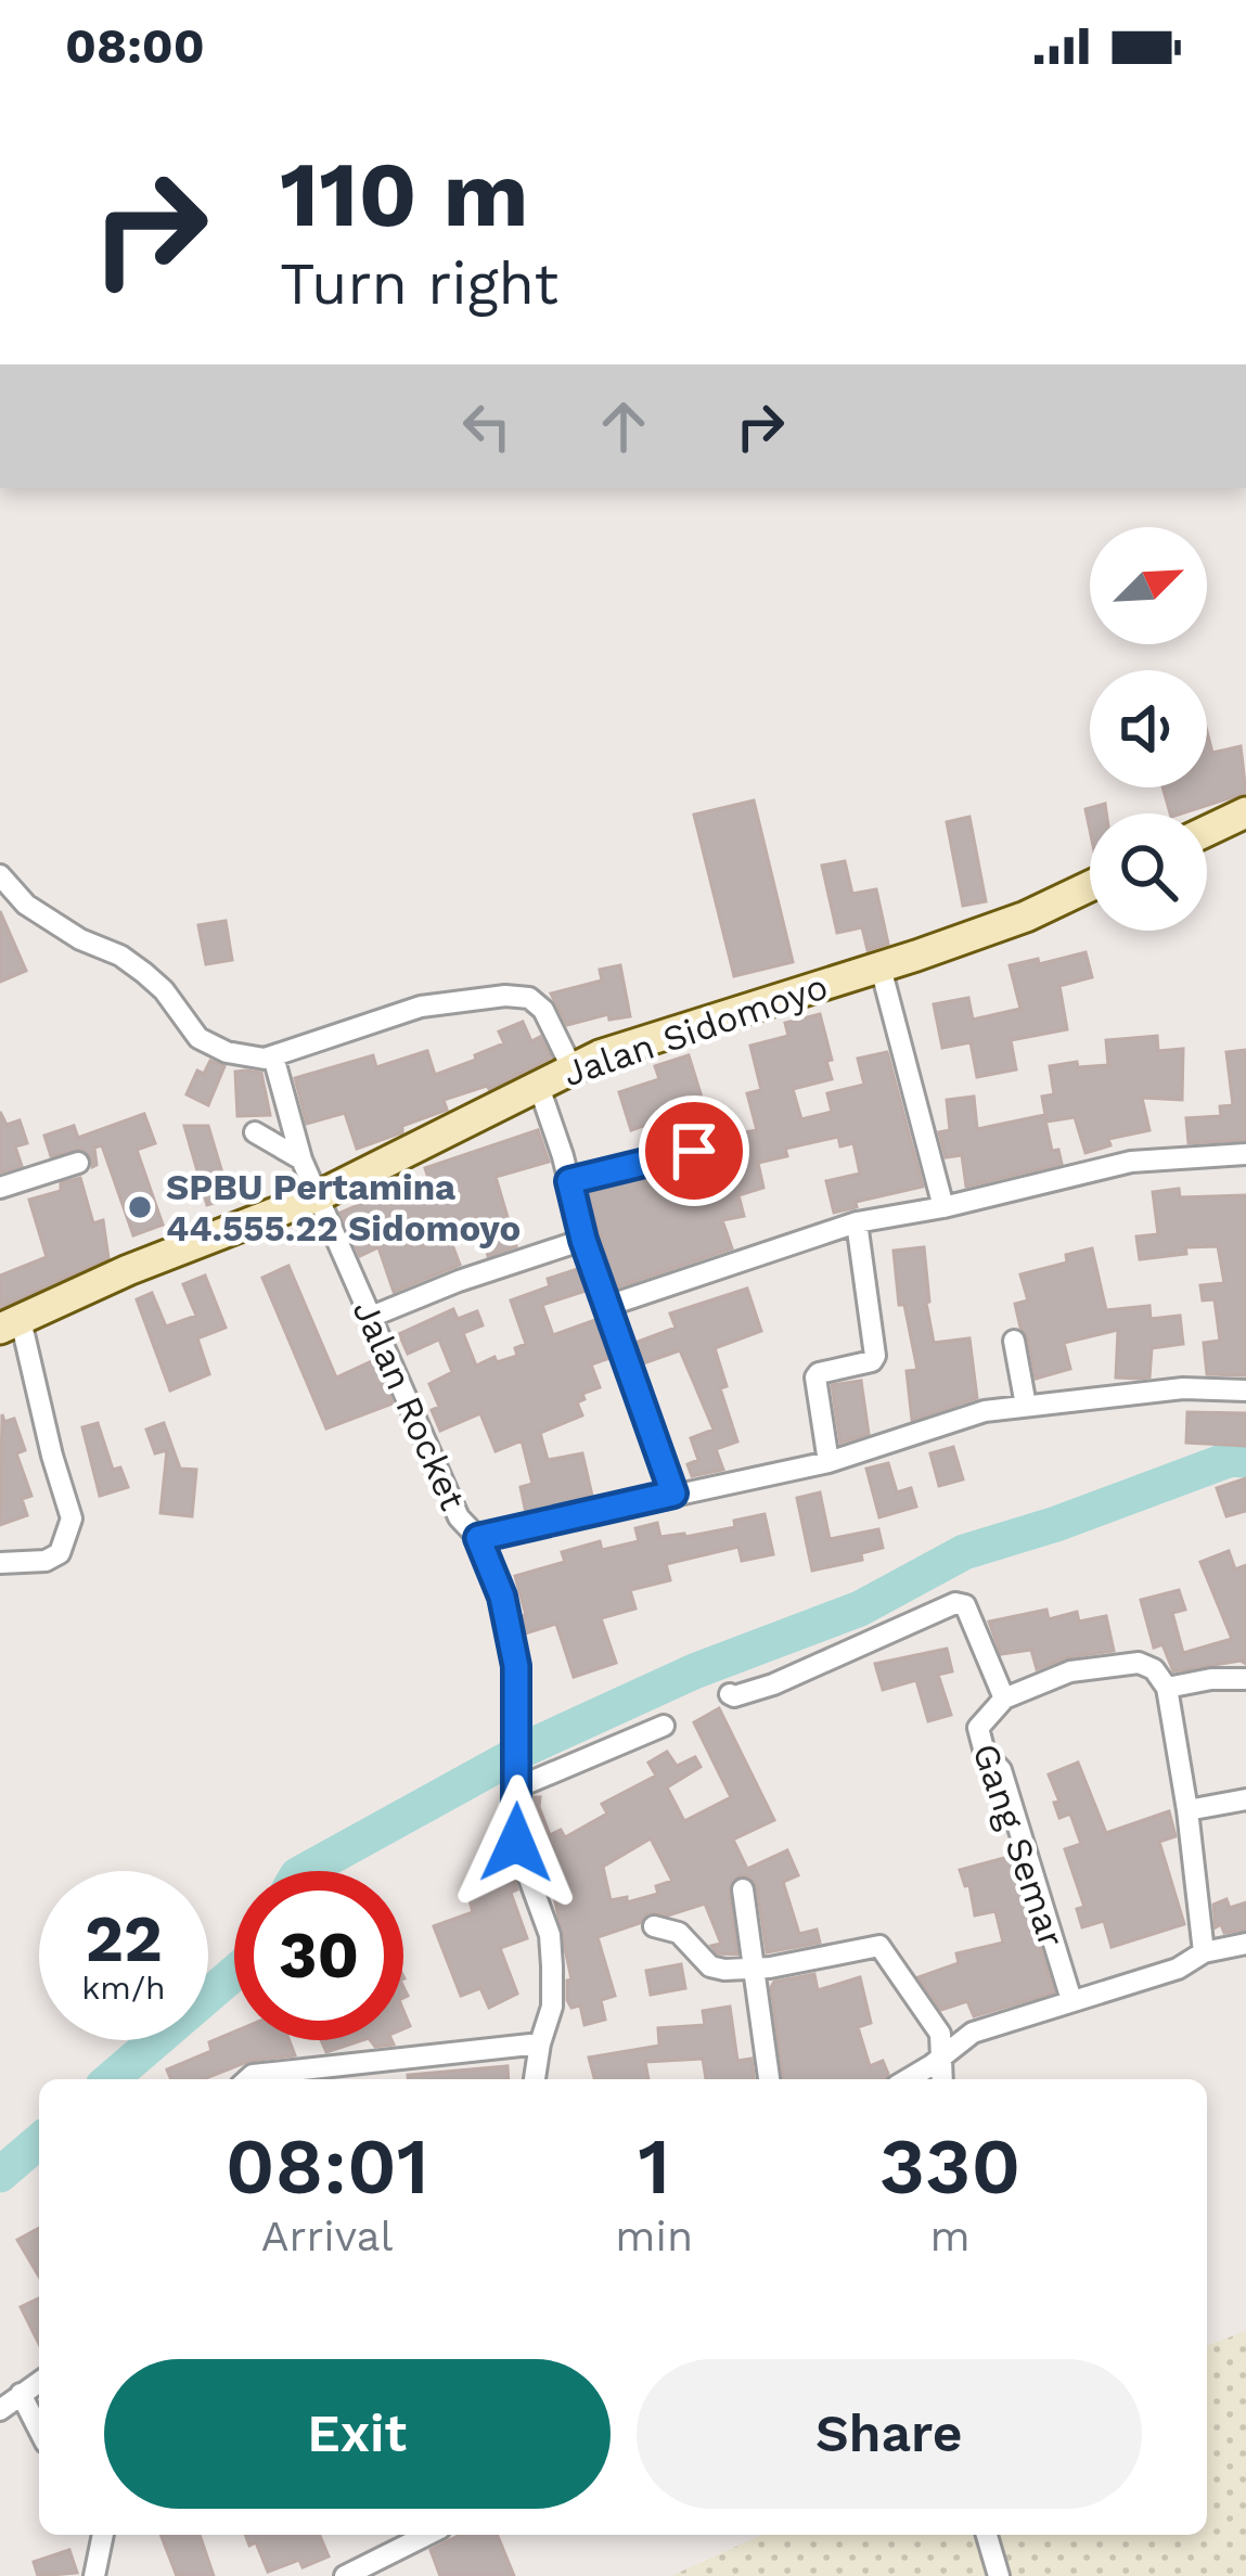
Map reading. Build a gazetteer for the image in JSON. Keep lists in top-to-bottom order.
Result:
{
  "streets": {
    "main road": ["Jalan Sidomoyo"],
    "street": ["Jalan Rocket", "Gang Semar"]
  },
  "crossings": [
    ["Jalan Sidomoyo", "Jalan Rocket"]
  ],
  "places": ["SPBU Pertamina 44.555.22 Sidomoyo"],
  "north": "top right",
  "page": {
    "status": "08:00",
    "turn": ["110 m", "Turn right"],
    "speed": "22 km/h",
    "limit": "30",
    "eta": [
      "08:01",
      "Arrival",
      "1",
      "min",
      "330",
      "m"
    ],
    "buttons": ["Exit", "Share"]
  }
}
